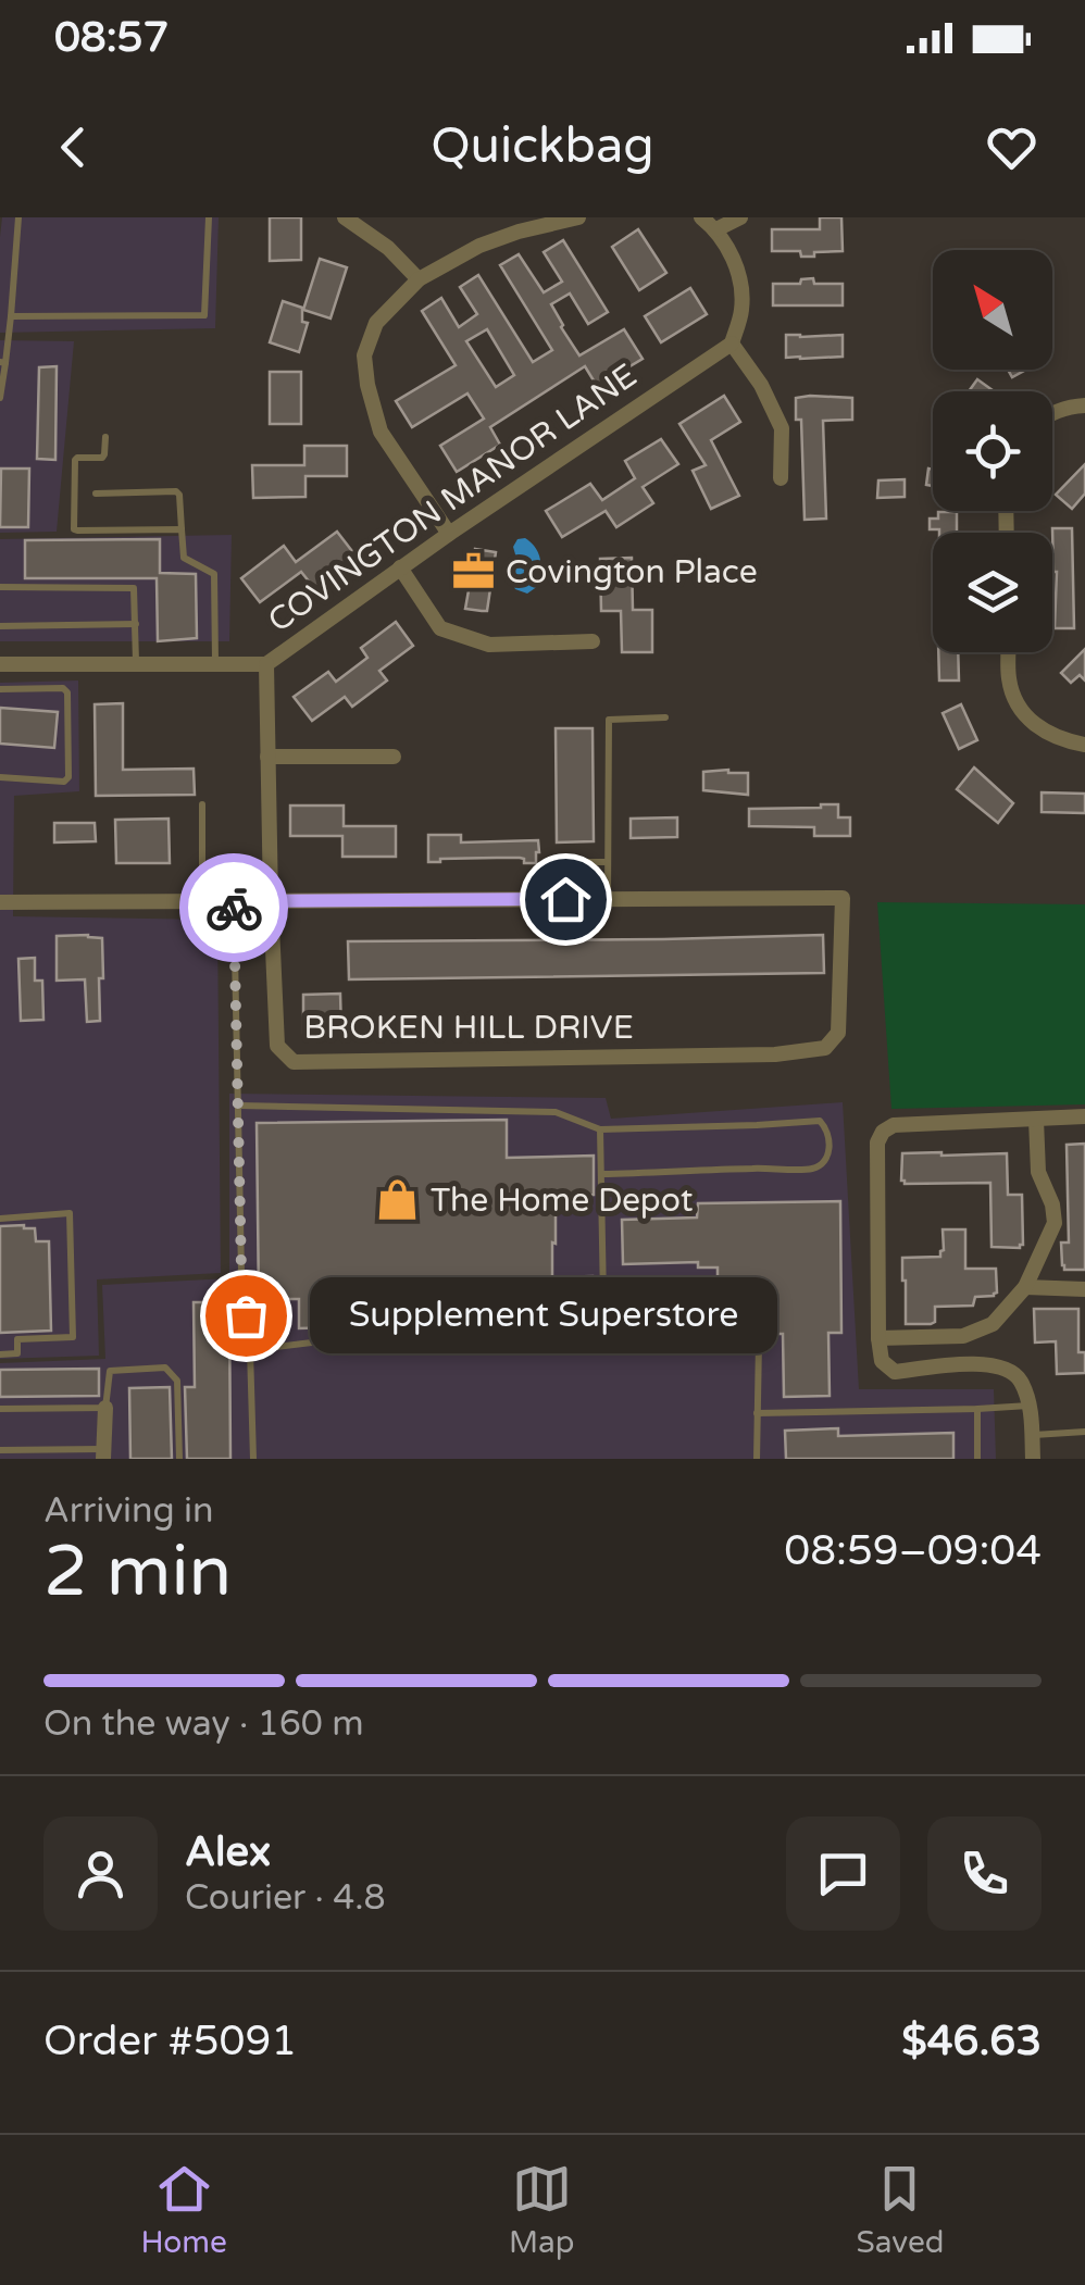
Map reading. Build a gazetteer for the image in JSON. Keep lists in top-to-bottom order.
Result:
{
  "streets": {
    "street": ["COVINGTON MANOR LANE", "BROKEN HILL DRIVE"]
  },
  "crossings": [
    ["COVINGTON MANOR LANE", "BROKEN HILL DRIVE"]
  ],
  "places": {
    "office": ["Covington Place"],
    "shop": ["The Home Depot"],
    "other": ["Supplement Superstore"]
  },
  "north": "top left",
  "page": {
    "status": "08:57",
    "header": "Quickbag",
    "bubble": "Supplement Superstore",
    "heading": ["2 min", "Arriving in", "08:59–09:04"],
    "panel": [
      "Alex",
      "Courier · 4.8",
      "Order #5091",
      "$46.63"
    ],
    "bar": "On the way · 160 m",
    "tabs": ["Home", "Map", "Saved"]
  }
}
